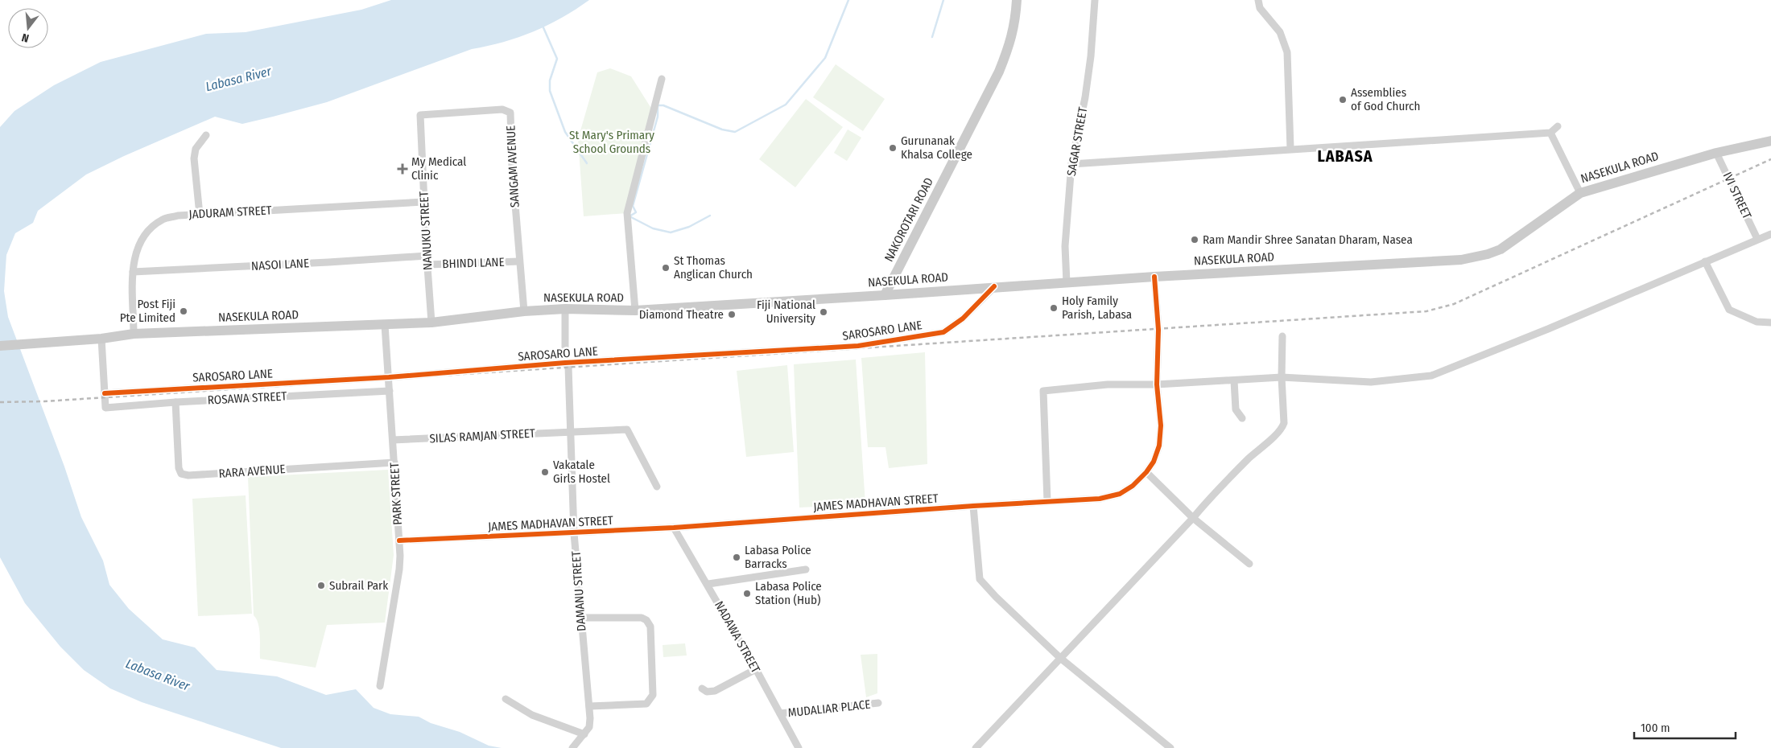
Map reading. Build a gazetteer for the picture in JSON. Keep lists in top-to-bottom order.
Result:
{
  "streets": {
    "main road": ["NASEKULA ROAD", "NAKOROTARI ROAD"],
    "street": [
      "SAGAR STREET",
      "SANGAM AVENUE",
      "IVI STREET",
      "JADURAM STREET",
      "NANUKU STREET",
      "BHINDI LANE",
      "NASOI LANE",
      "SAROSARO LANE",
      "ROSAWA STREET",
      "SILAS RAMJAN STREET",
      "RARA AVENUE",
      "PARK STREET",
      "JAMES MADHAVAN STREET",
      "DAMANU STREET",
      "NADAWA STREET",
      "MUDALIAR PLACE"
    ]
  },
  "crossings": [
    ["SAGAR STREET", "NASEKULA ROAD"],
    ["SANGAM AVENUE", "NASEKULA ROAD"],
    ["SANGAM AVENUE", "NANUKU STREET"],
    ["SANGAM AVENUE", "BHINDI LANE"],
    ["NASEKULA ROAD", "IVI STREET"],
    ["NASEKULA ROAD", "JADURAM STREET"],
    ["NASEKULA ROAD", "NAKOROTARI ROAD"],
    ["NASEKULA ROAD", "NANUKU STREET"],
    ["NASEKULA ROAD", "SAROSARO LANE"],
    ["NASEKULA ROAD", "PARK STREET"],
    ["NASEKULA ROAD", "JAMES MADHAVAN STREET"],
    ["NASEKULA ROAD", "DAMANU STREET"],
    ["JADURAM STREET", "NANUKU STREET"],
    ["JADURAM STREET", "NASOI LANE"],
    ["NANUKU STREET", "BHINDI LANE"],
    ["NANUKU STREET", "NASOI LANE"],
    ["SAROSARO LANE", "ROSAWA STREET"],
    ["SAROSARO LANE", "PARK STREET"],
    ["SAROSARO LANE", "DAMANU STREET"],
    ["ROSAWA STREET", "RARA AVENUE"],
    ["ROSAWA STREET", "PARK STREET"],
    ["SILAS RAMJAN STREET", "PARK STREET"],
    ["SILAS RAMJAN STREET", "DAMANU STREET"],
    ["RARA AVENUE", "PARK STREET"],
    ["PARK STREET", "JAMES MADHAVAN STREET"],
    ["JAMES MADHAVAN STREET", "DAMANU STREET"],
    ["JAMES MADHAVAN STREET", "NADAWA STREET"],
    ["NADAWA STREET", "MUDALIAR PLACE"]
  ],
  "districts": ["LABASA"],
  "water": ["Labasa River"],
  "parks": ["St Mary's Primary School Grounds"],
  "places": {
    "other": [
      "Assemblies of God Church",
      "Gurunanak Khalsa College",
      "Ram Mandir Shree Sanatan Dharam, Nasea",
      "St Thomas Anglican Church",
      "Holy Family Parish, Labasa",
      "Post Fiji Pte Limited",
      "Fiji National University",
      "Diamond Theatre",
      "Vakatale Girls Hostel",
      "Labasa Police Barracks",
      "Subrail Park",
      "Labasa Police Station (Hub)"
    ],
    "health": ["My Medical Clinic"]
  },
  "scale_bar": "100 m",
  "north": "bottom"
}
